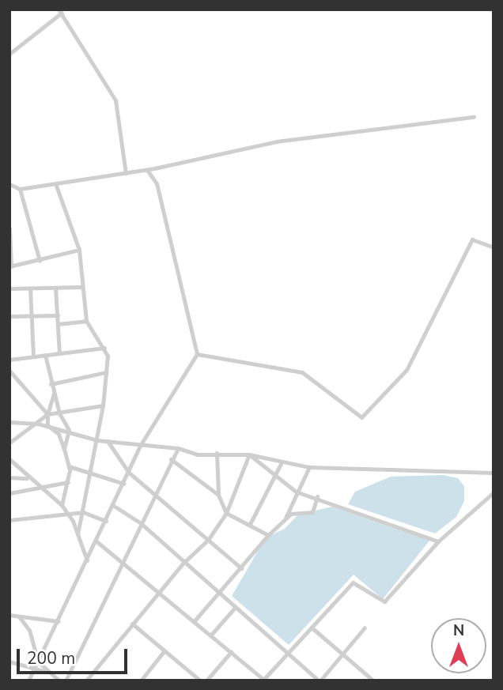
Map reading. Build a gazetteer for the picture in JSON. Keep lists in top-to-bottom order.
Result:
{
  "scale_bar": "200 m",
  "north": "top"
}
